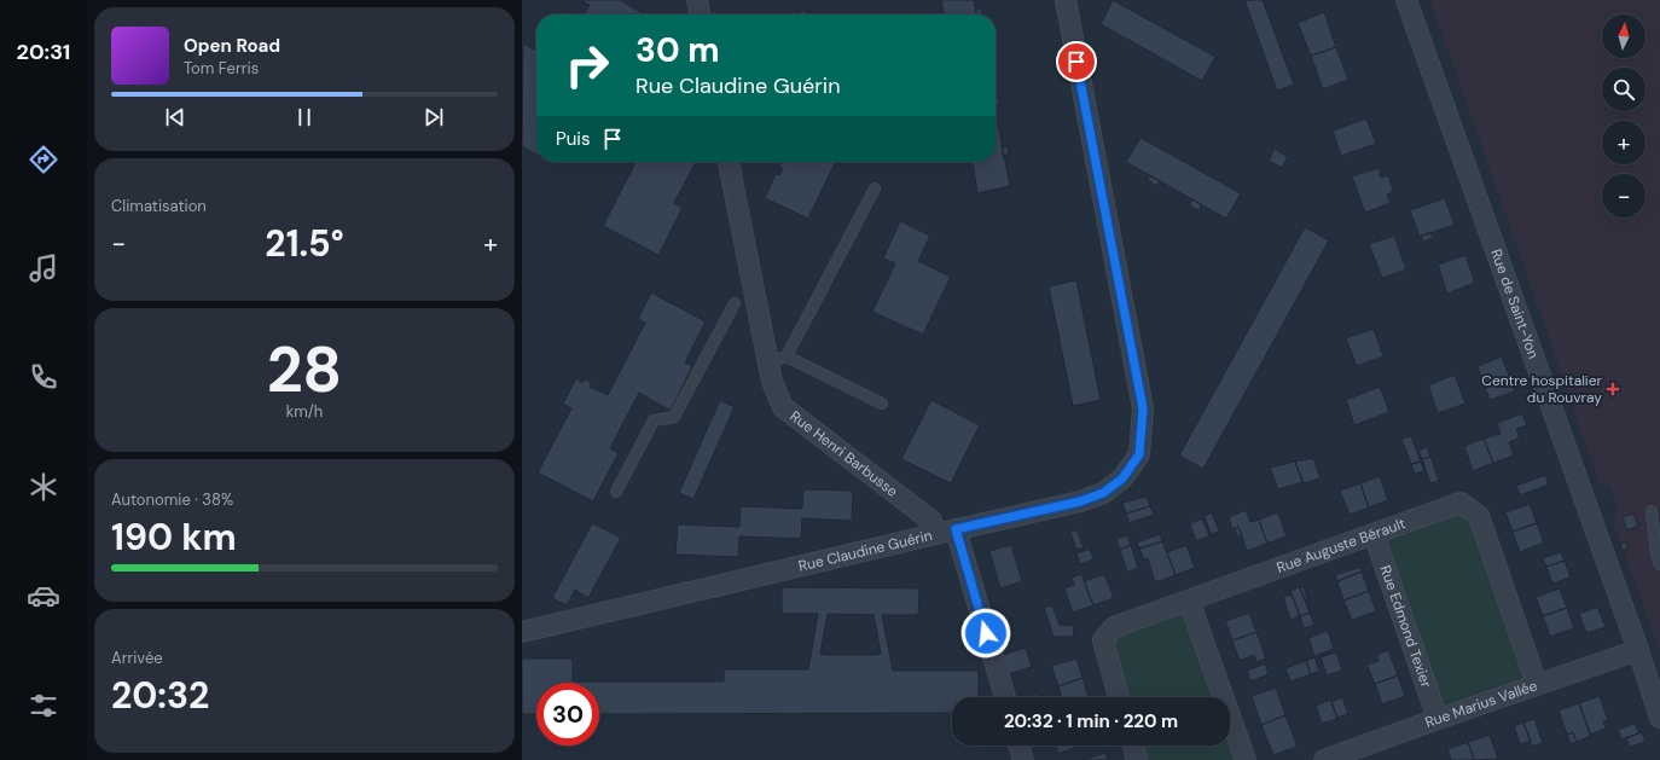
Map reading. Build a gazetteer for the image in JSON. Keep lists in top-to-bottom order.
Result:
{
  "streets": {
    "street": [
      "Rue de Saint-Yon",
      "Rue Henri Barbusse",
      "Rue Auguste Bérault",
      "Rue Claudine Guérin",
      "Rue Edmond Texier",
      "Rue Marius Vallée"
    ]
  },
  "crossings": [
    ["Rue de Saint-Yon", "Rue Marius Vallée"],
    ["Rue Henri Barbusse", "Rue Claudine Guérin"],
    ["Rue Auguste Bérault", "Rue Edmond Texier"],
    ["Rue Auguste Bérault", "Rue Marius Vallée"],
    ["Rue Edmond Texier", "Rue Marius Vallée"]
  ],
  "places": {
    "health": ["Centre hospitalier du Rouvray"]
  },
  "north": "top",
  "page": {
    "tabs": "20:31",
    "map_buttons": ["+", "−"],
    "turn": ["30 m", "Rue Claudine Guérin"],
    "song": ["Open Road", "Tom Ferris"],
    "then": "Puis",
    "tile": [
      "Climatisation",
      ["28", "km/h"],
      ["Autonomie · 38%", "190 km"],
      ["Arrivée", "20:32"]
    ],
    "heat": ["−", "21.5°", "+"],
    "limit": "30",
    "trip": "20:32 · 1 min · 220 m"
  }
}
